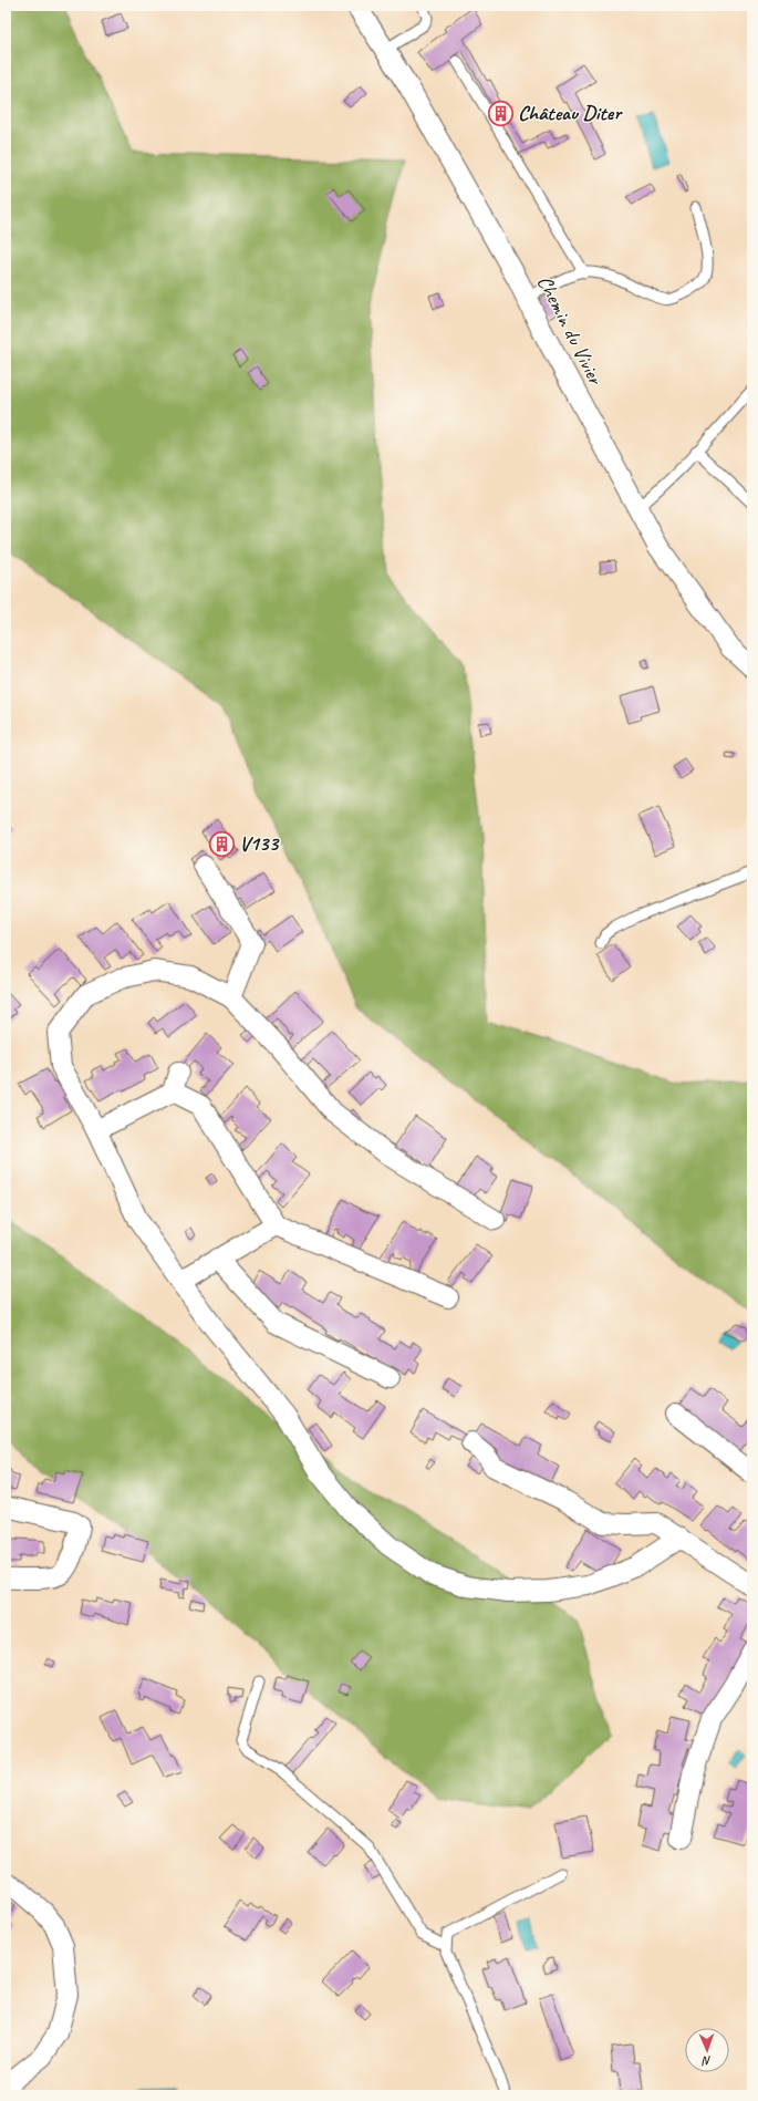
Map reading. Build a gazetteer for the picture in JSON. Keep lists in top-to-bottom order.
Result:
{
  "streets": {
    "street": ["Chemin du Vivier"]
  },
  "places": {
    "building": ["Château Diter", "V133"]
  },
  "north": "bottom"
}
